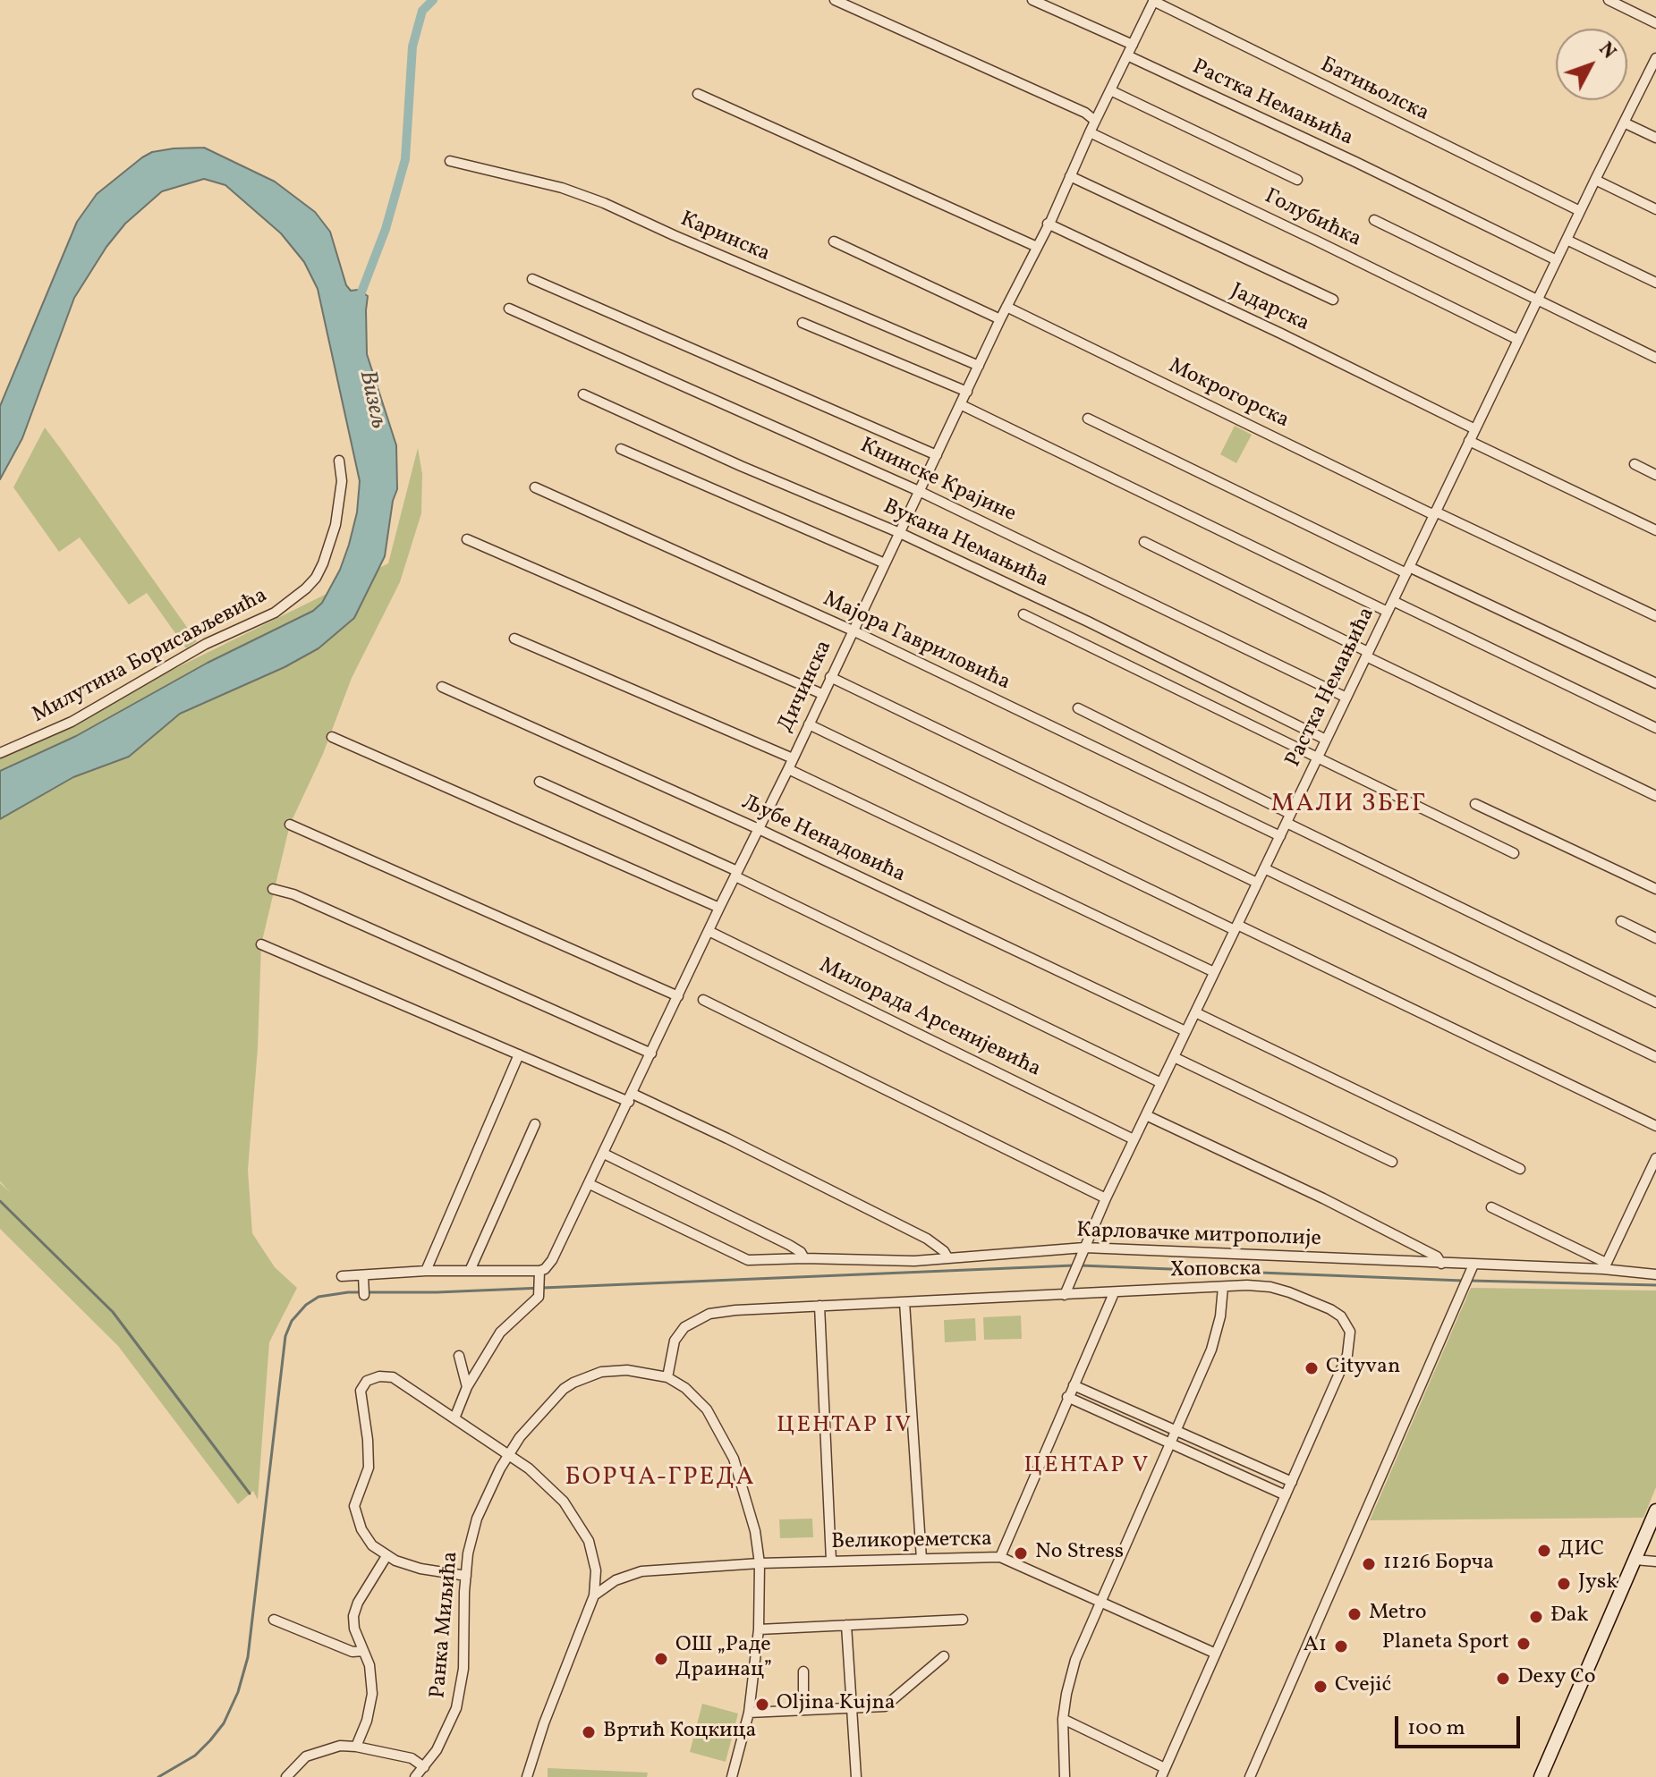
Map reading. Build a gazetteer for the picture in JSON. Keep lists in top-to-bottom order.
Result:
{
  "streets": {
    "street": [
      "Батињолска",
      "Растка Немањића",
      "Голубићка",
      "Каринска",
      "Јадарска",
      "Мокрогорска",
      "Книнске Крајине",
      "Вукана Немањића",
      "Мајора Гавриловића",
      "Милутина Борисављевића",
      "Дичинска",
      "Љубе Ненадовића",
      "Милорада Арсенијевића",
      "Карловачке митрополије",
      "Хоповска",
      "Великореметска",
      "Ранка Миљића"
    ]
  },
  "crossings": [
    ["Батињолска", "Растка Немањића"],
    ["Батињолска", "Дичинска"],
    ["Растка Немањића", "Голубићка"],
    ["Растка Немањића", "Јадарска"],
    ["Растка Немањића", "Мокрогорска"],
    ["Растка Немањића", "Книнске Крајине"],
    ["Растка Немањића", "Вукана Немањића"],
    ["Растка Немањића", "Мајора Гавриловића"],
    ["Растка Немањића", "Дичинска"],
    ["Растка Немањића", "Љубе Ненадовића"],
    ["Растка Немањића", "Милорада Арсенијевића"],
    ["Растка Немањића", "Карловачке митрополије"],
    ["Растка Немањића", "Хоповска"],
    ["Голубићка", "Дичинска"],
    ["Каринска", "Дичинска"],
    ["Јадарска", "Дичинска"],
    ["Мокрогорска", "Дичинска"],
    ["Книнске Крајине", "Дичинска"],
    ["Вукана Немањића", "Дичинска"],
    ["Мајора Гавриловића", "Дичинска"],
    ["Дичинска", "Љубе Ненадовића"],
    ["Дичинска", "Милорада Арсенијевића"],
    ["Дичинска", "Карловачке митрополије"],
    ["Хоповска", "Великореметска"],
    ["Хоповска", "Ранка Миљића"],
    ["Великореметска", "Ранка Миљића"]
  ],
  "districts": [
    "МАЛИ ЗБЕГ",
    "ЦЕНТАР IV",
    "ЦЕНТАР V",
    "БОРЧА-ГРЕДА"
  ],
  "water": ["Визељ"],
  "places": [
    "Cityvan",
    "ДИС",
    "No Stress",
    "11216 Борча",
    "Jysk",
    "Metro",
    "Đak",
    "Planeta Sport",
    "A1",
    "ОШ „Раде Драинац”",
    "Dexy Co",
    "Cvejić",
    "Oljina Kujna",
    "Вртић Коцкица"
  ],
  "scale_bar": "100 m",
  "north": "top right"
}
